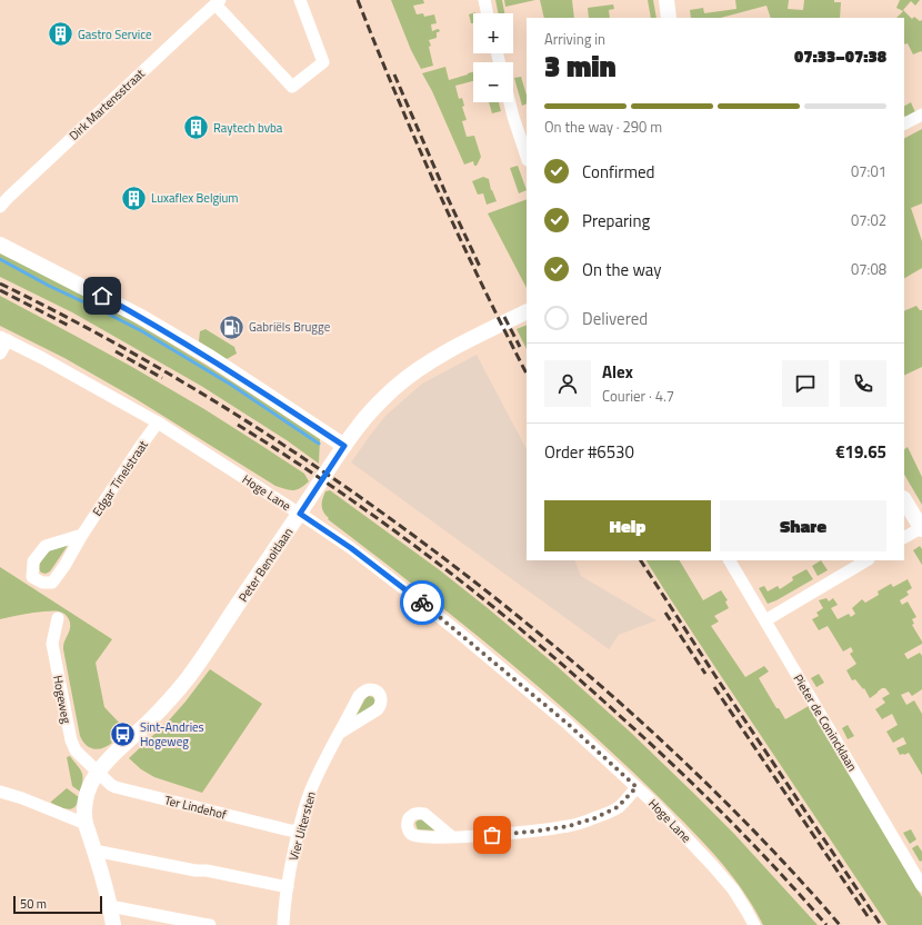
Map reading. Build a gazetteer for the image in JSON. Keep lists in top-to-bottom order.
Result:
{
  "streets": {
    "street": [
      "Dirk Martensstraat",
      "Edgar Tinelstraat",
      "Hoge Lane",
      "Peter Benoitlaan",
      "Hogeweg",
      "Pieter de Conincklaan",
      "Ter Lindehof",
      "Vier Uitersten"
    ]
  },
  "crossings": [
    ["Edgar Tinelstraat", "Hoge Lane"],
    ["Hoge Lane", "Peter Benoitlaan"],
    ["Peter Benoitlaan", "Hogeweg"],
    ["Peter Benoitlaan", "Ter Lindehof"],
    ["Hogeweg", "Ter Lindehof"],
    ["Ter Lindehof", "Vier Uitersten"]
  ],
  "places": {
    "building": ["Gastro Service", "Raytech bvba", "Luxaflex Belgium"],
    "fuel station": ["Gabriëls Brugge"],
    "bus stop": ["Sint-Andries Hogeweg"]
  },
  "scale_bar": "50 m",
  "page": {
    "map_buttons": ["+", "−"],
    "heading": ["3 min", "Arriving in", "07:33–07:38"],
    "panel": [
      "Alex",
      "Courier · 4.7",
      "Order #6530",
      "€19.65"
    ],
    "bar": "On the way · 290 m",
    "list": [
      ["Confirmed", "07:01"],
      ["Preparing", "07:02"],
      ["On the way", "07:08"],
      "Delivered"
    ],
    "buttons": ["Help", "Share"],
    "scale": "50 m"
  }
}
